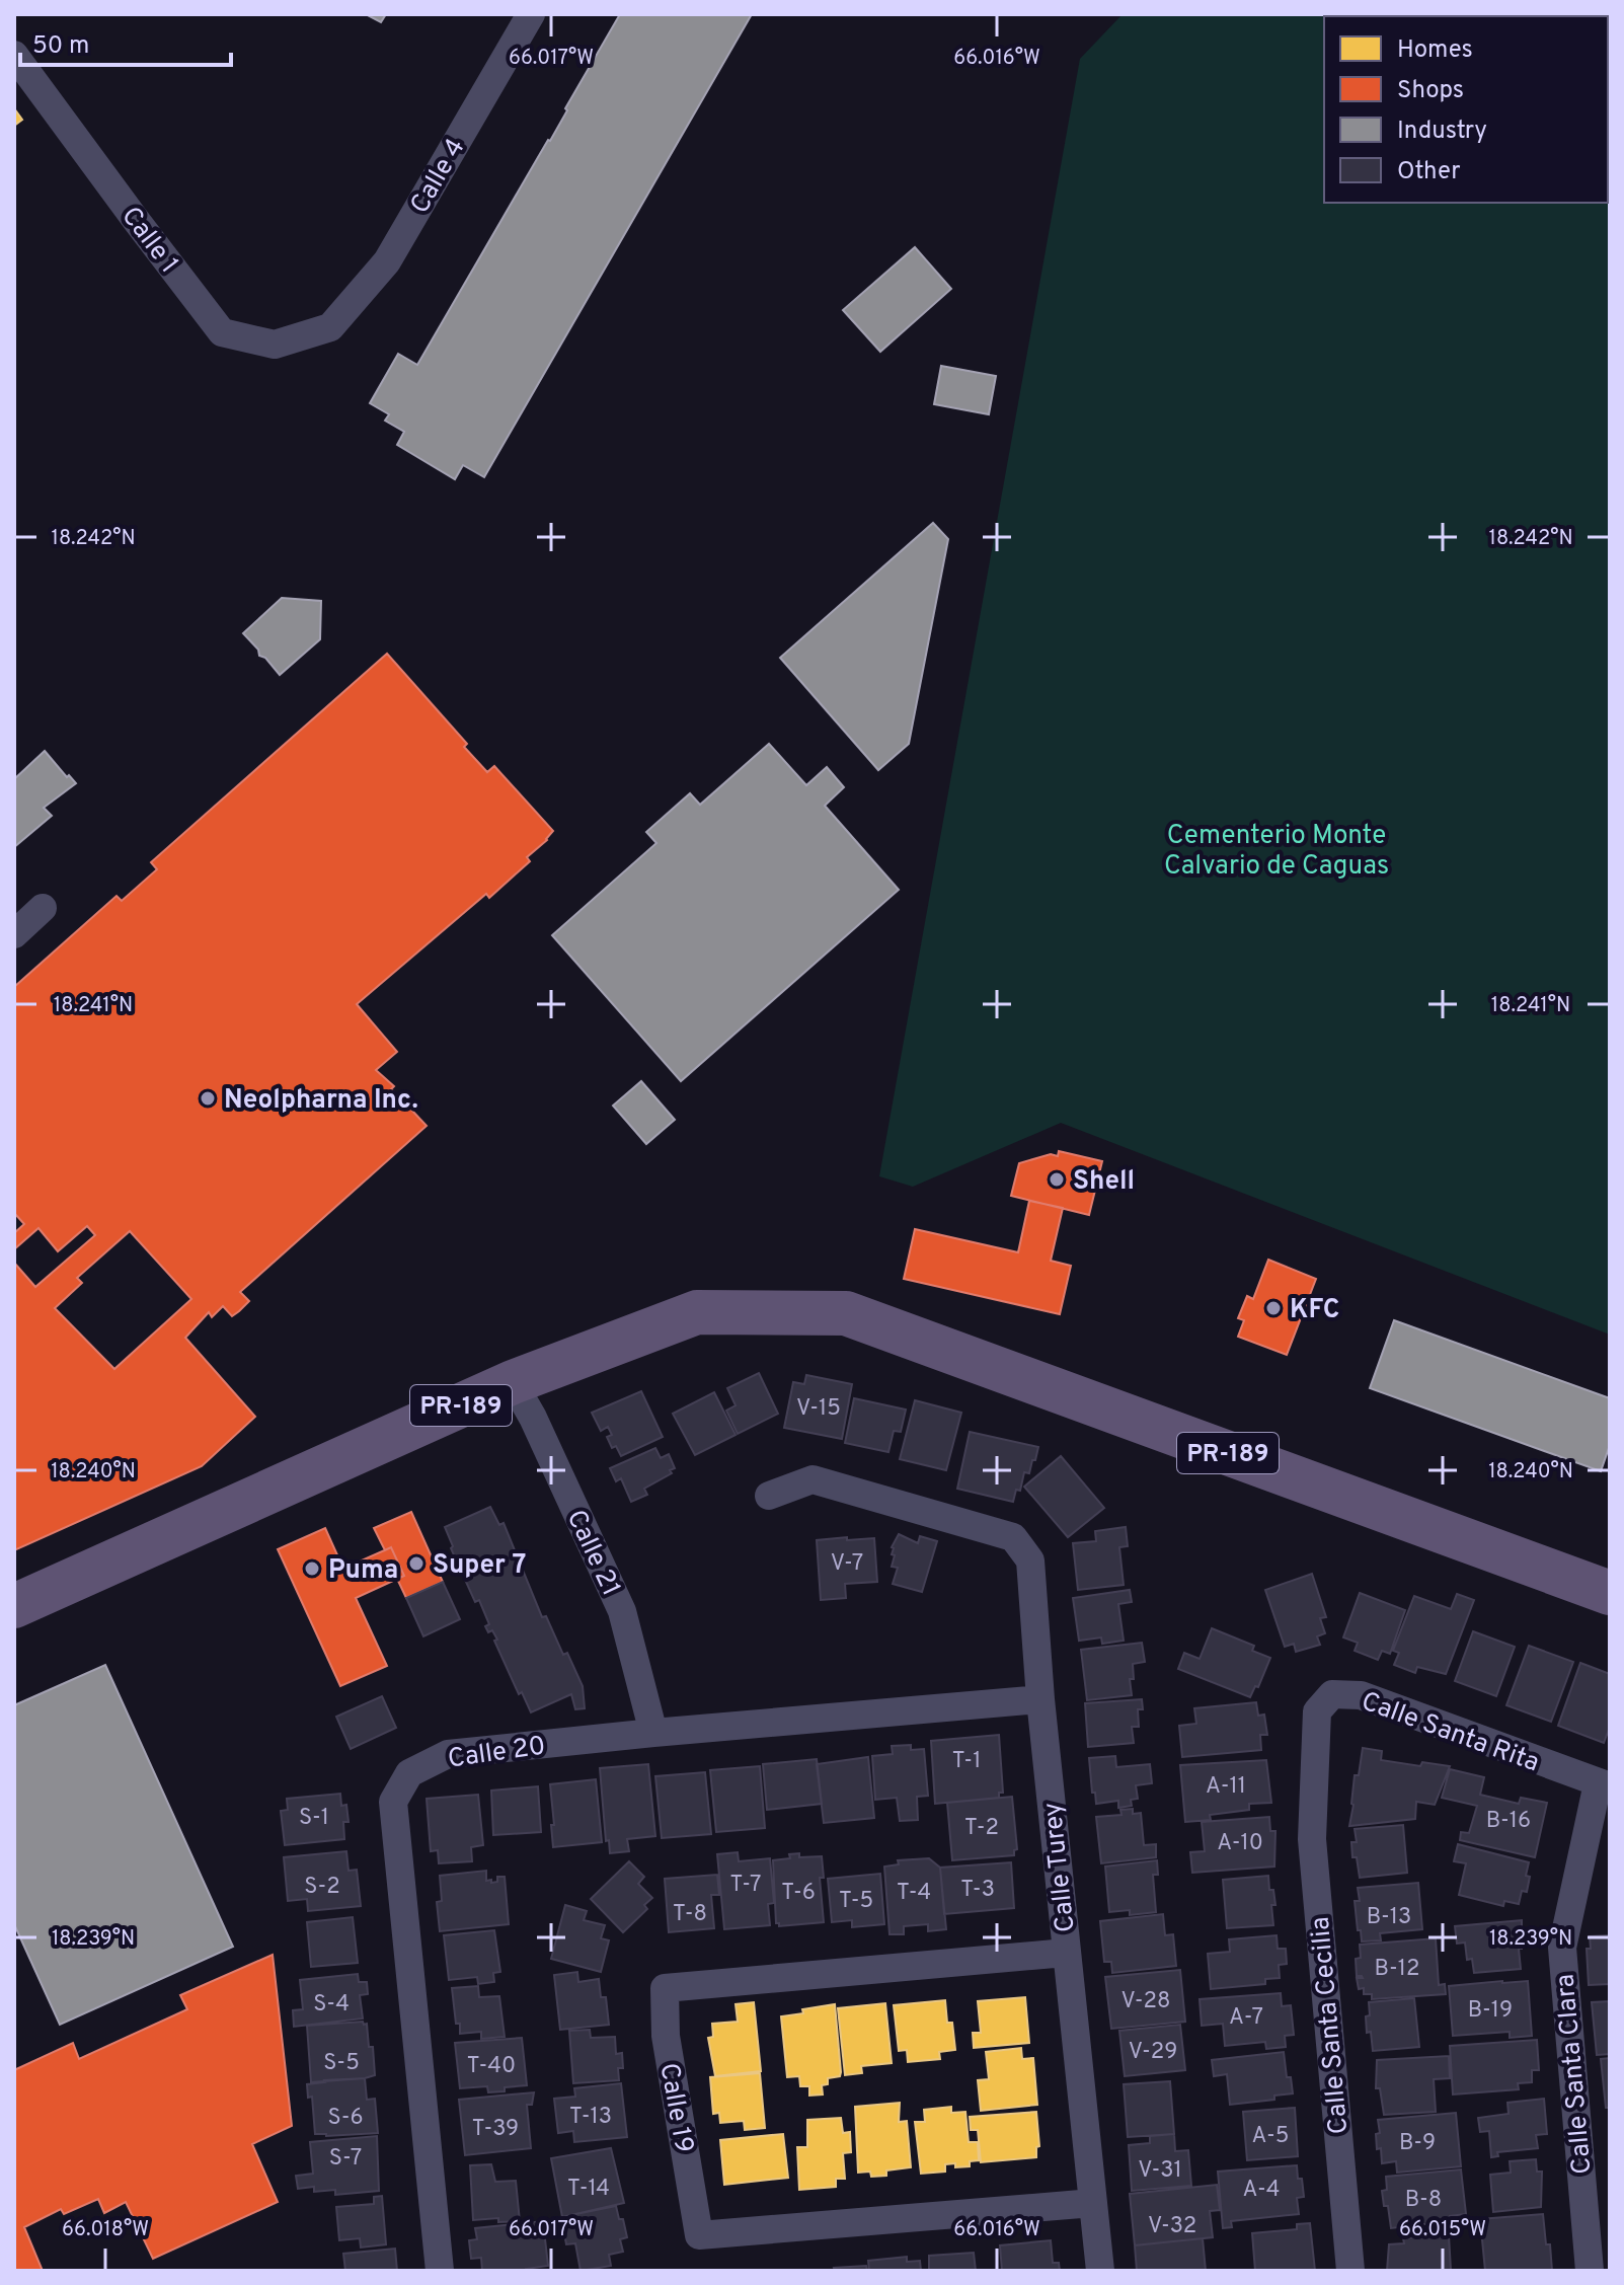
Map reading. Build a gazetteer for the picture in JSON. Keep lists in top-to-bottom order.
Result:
{
  "streets": {
    "main road": ["PR-189"],
    "street": [
      "Calle 4",
      "Calle 1",
      "Calle 21",
      "Calle Santa Rita",
      "Calle 20",
      "Calle Turey",
      "Calle Santa Cecilia",
      "Calle Santa Clara",
      "Calle 19"
    ]
  },
  "crossings": [
    ["Calle 4", "Calle 1"],
    ["PR-189", "Calle 21"],
    ["Calle 21", "Calle 20"],
    ["Calle Santa Rita", "Calle Santa Cecilia"],
    ["Calle Santa Rita", "Calle Santa Clara"],
    ["Calle 20", "Calle Turey"],
    ["Calle Turey", "Calle 19"]
  ],
  "parks": ["Cementerio Monte Calvario de Caguas"],
  "places": [
    "Neolpharna Inc.",
    "Shell",
    "KFC",
    "Super 7",
    "Puma"
  ],
  "house_numbers": [
    "V-15",
    "V-7",
    "T-1",
    "A-11",
    "S-1",
    "B-16",
    "T-2",
    "A-10",
    "T-7",
    "S-2",
    "T-3",
    "T-6",
    "T-4",
    "T-5",
    "T-8",
    "B-13",
    "B-12",
    "V-28",
    "S-4",
    "B-19",
    "A-7",
    "V-29",
    "S-5",
    "T-40",
    "T-13",
    "S-6",
    "T-39",
    "A-5",
    "B-9",
    "S-7",
    "V-31",
    "T-14",
    "A-4",
    "B-8",
    "V-32"
  ],
  "legend": [
    "Homes",
    "Shops",
    "Industry",
    "Other"
  ],
  "scale_bar": "50 m",
  "coordinates": [
    "66.017°W",
    "66.016°W",
    "18.242°N",
    "18.241°N",
    "18.240°N",
    "18.239°N",
    "66.018°W",
    "66.015°W"
  ]
}
